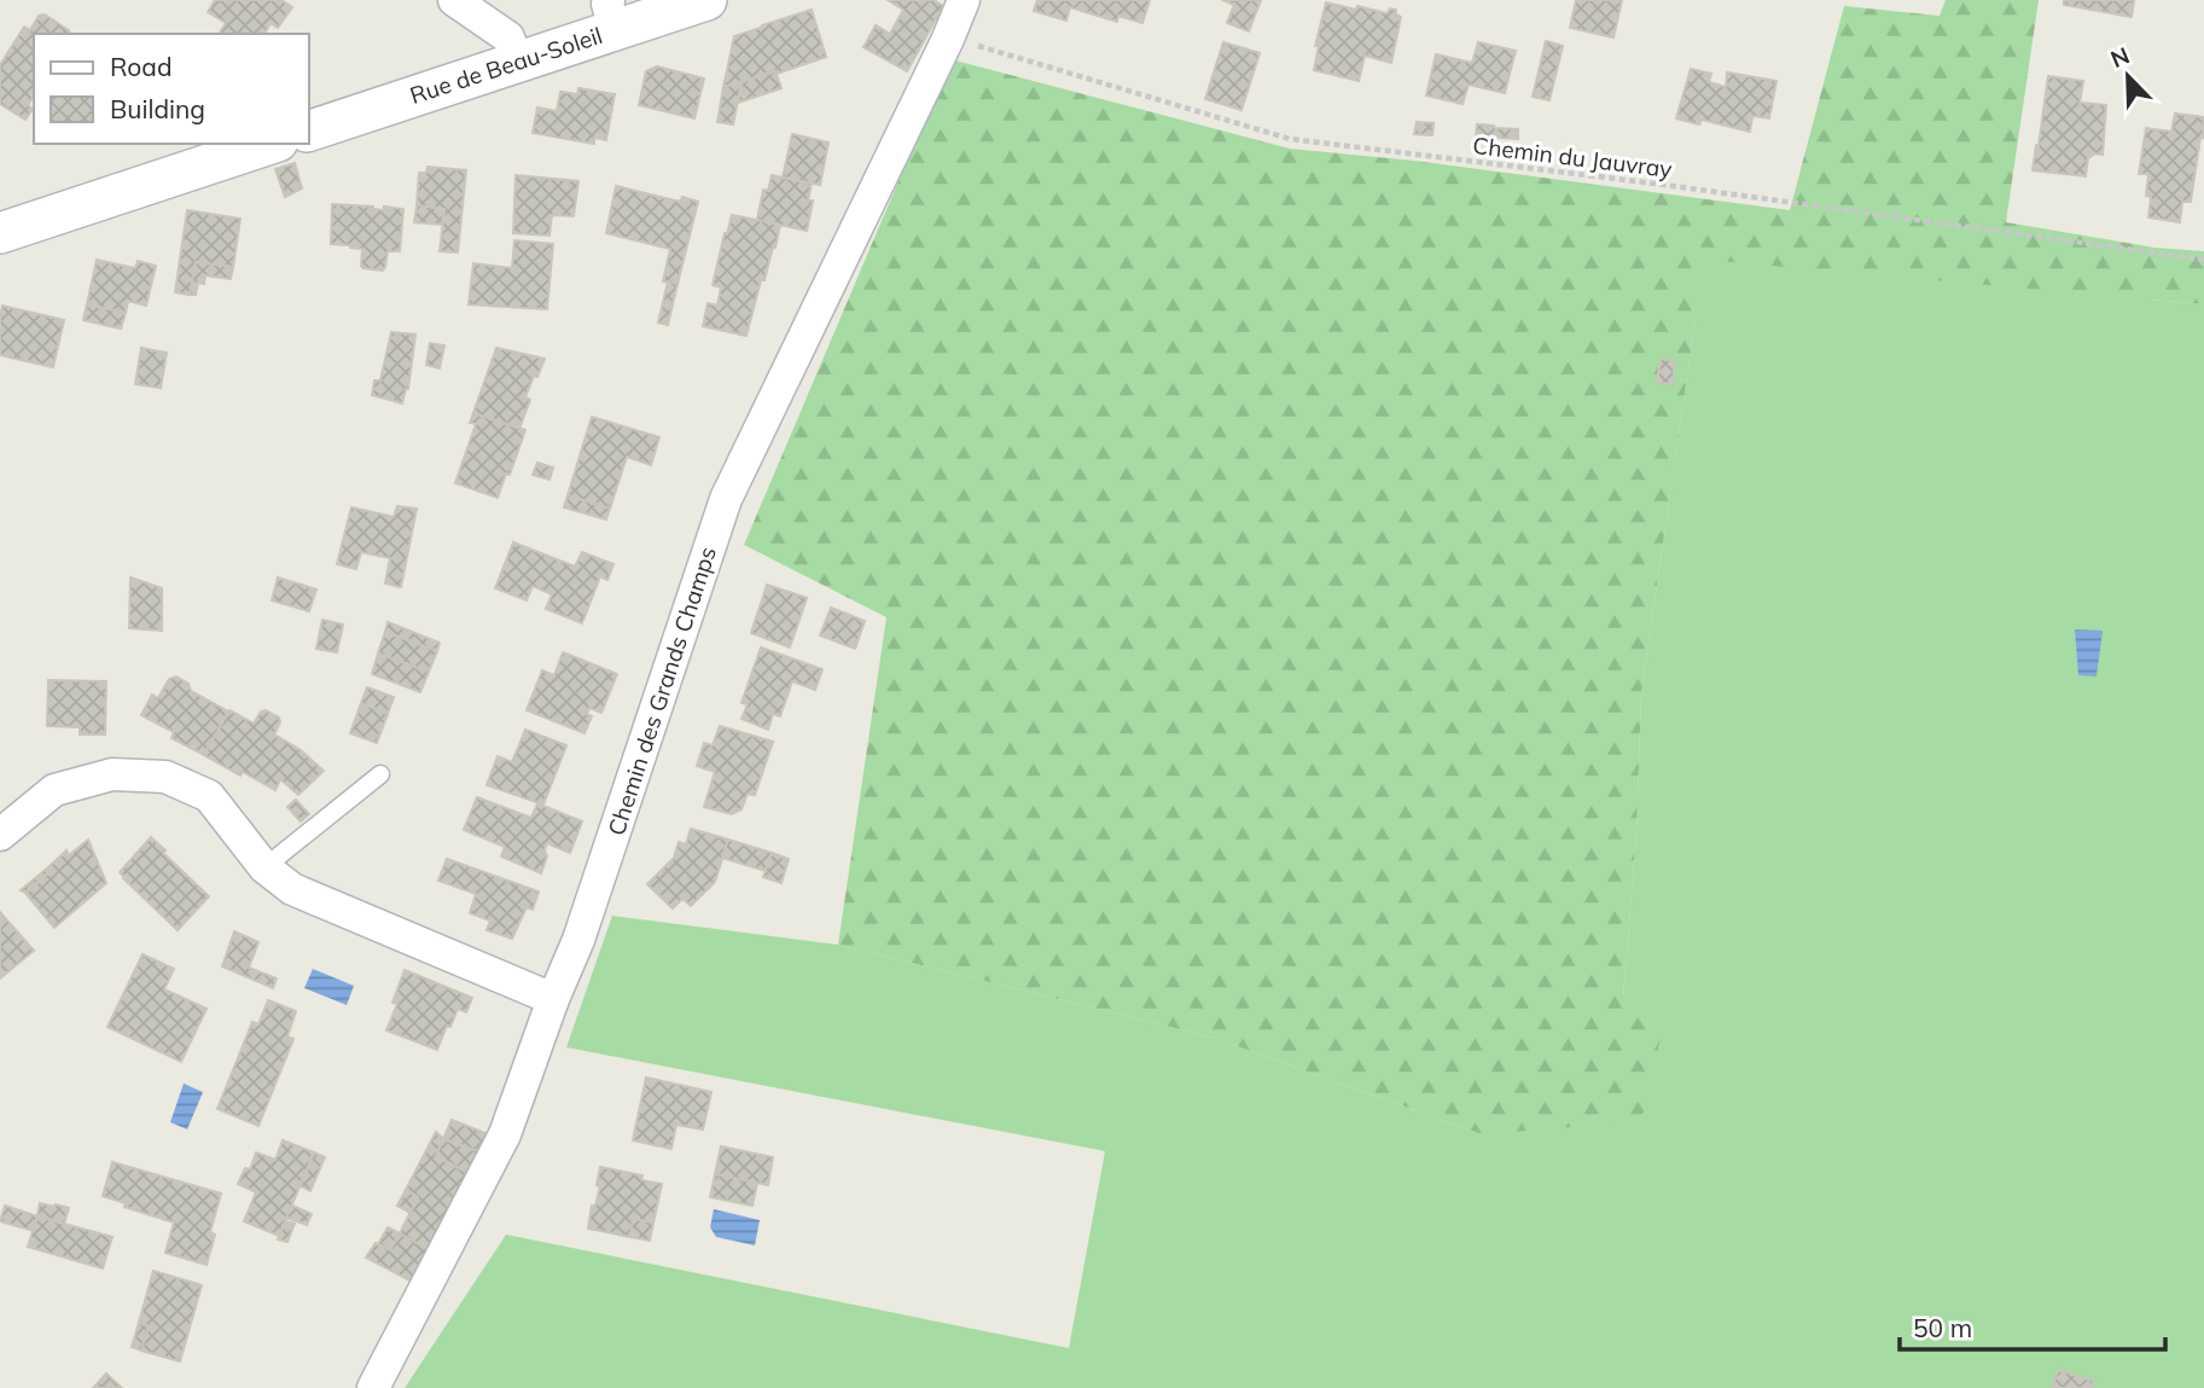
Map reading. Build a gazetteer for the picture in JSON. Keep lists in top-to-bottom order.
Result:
{
  "streets": {
    "street": ["Rue de Beau-Soleil", "Chemin des Grands Champs"],
    "path": ["Chemin du Jauvray"]
  },
  "crossings": [
    ["Chemin du Jauvray", "Chemin des Grands Champs"]
  ],
  "legend": ["Road", "Building"],
  "scale_bar": "50 m",
  "north": "top left"
}
